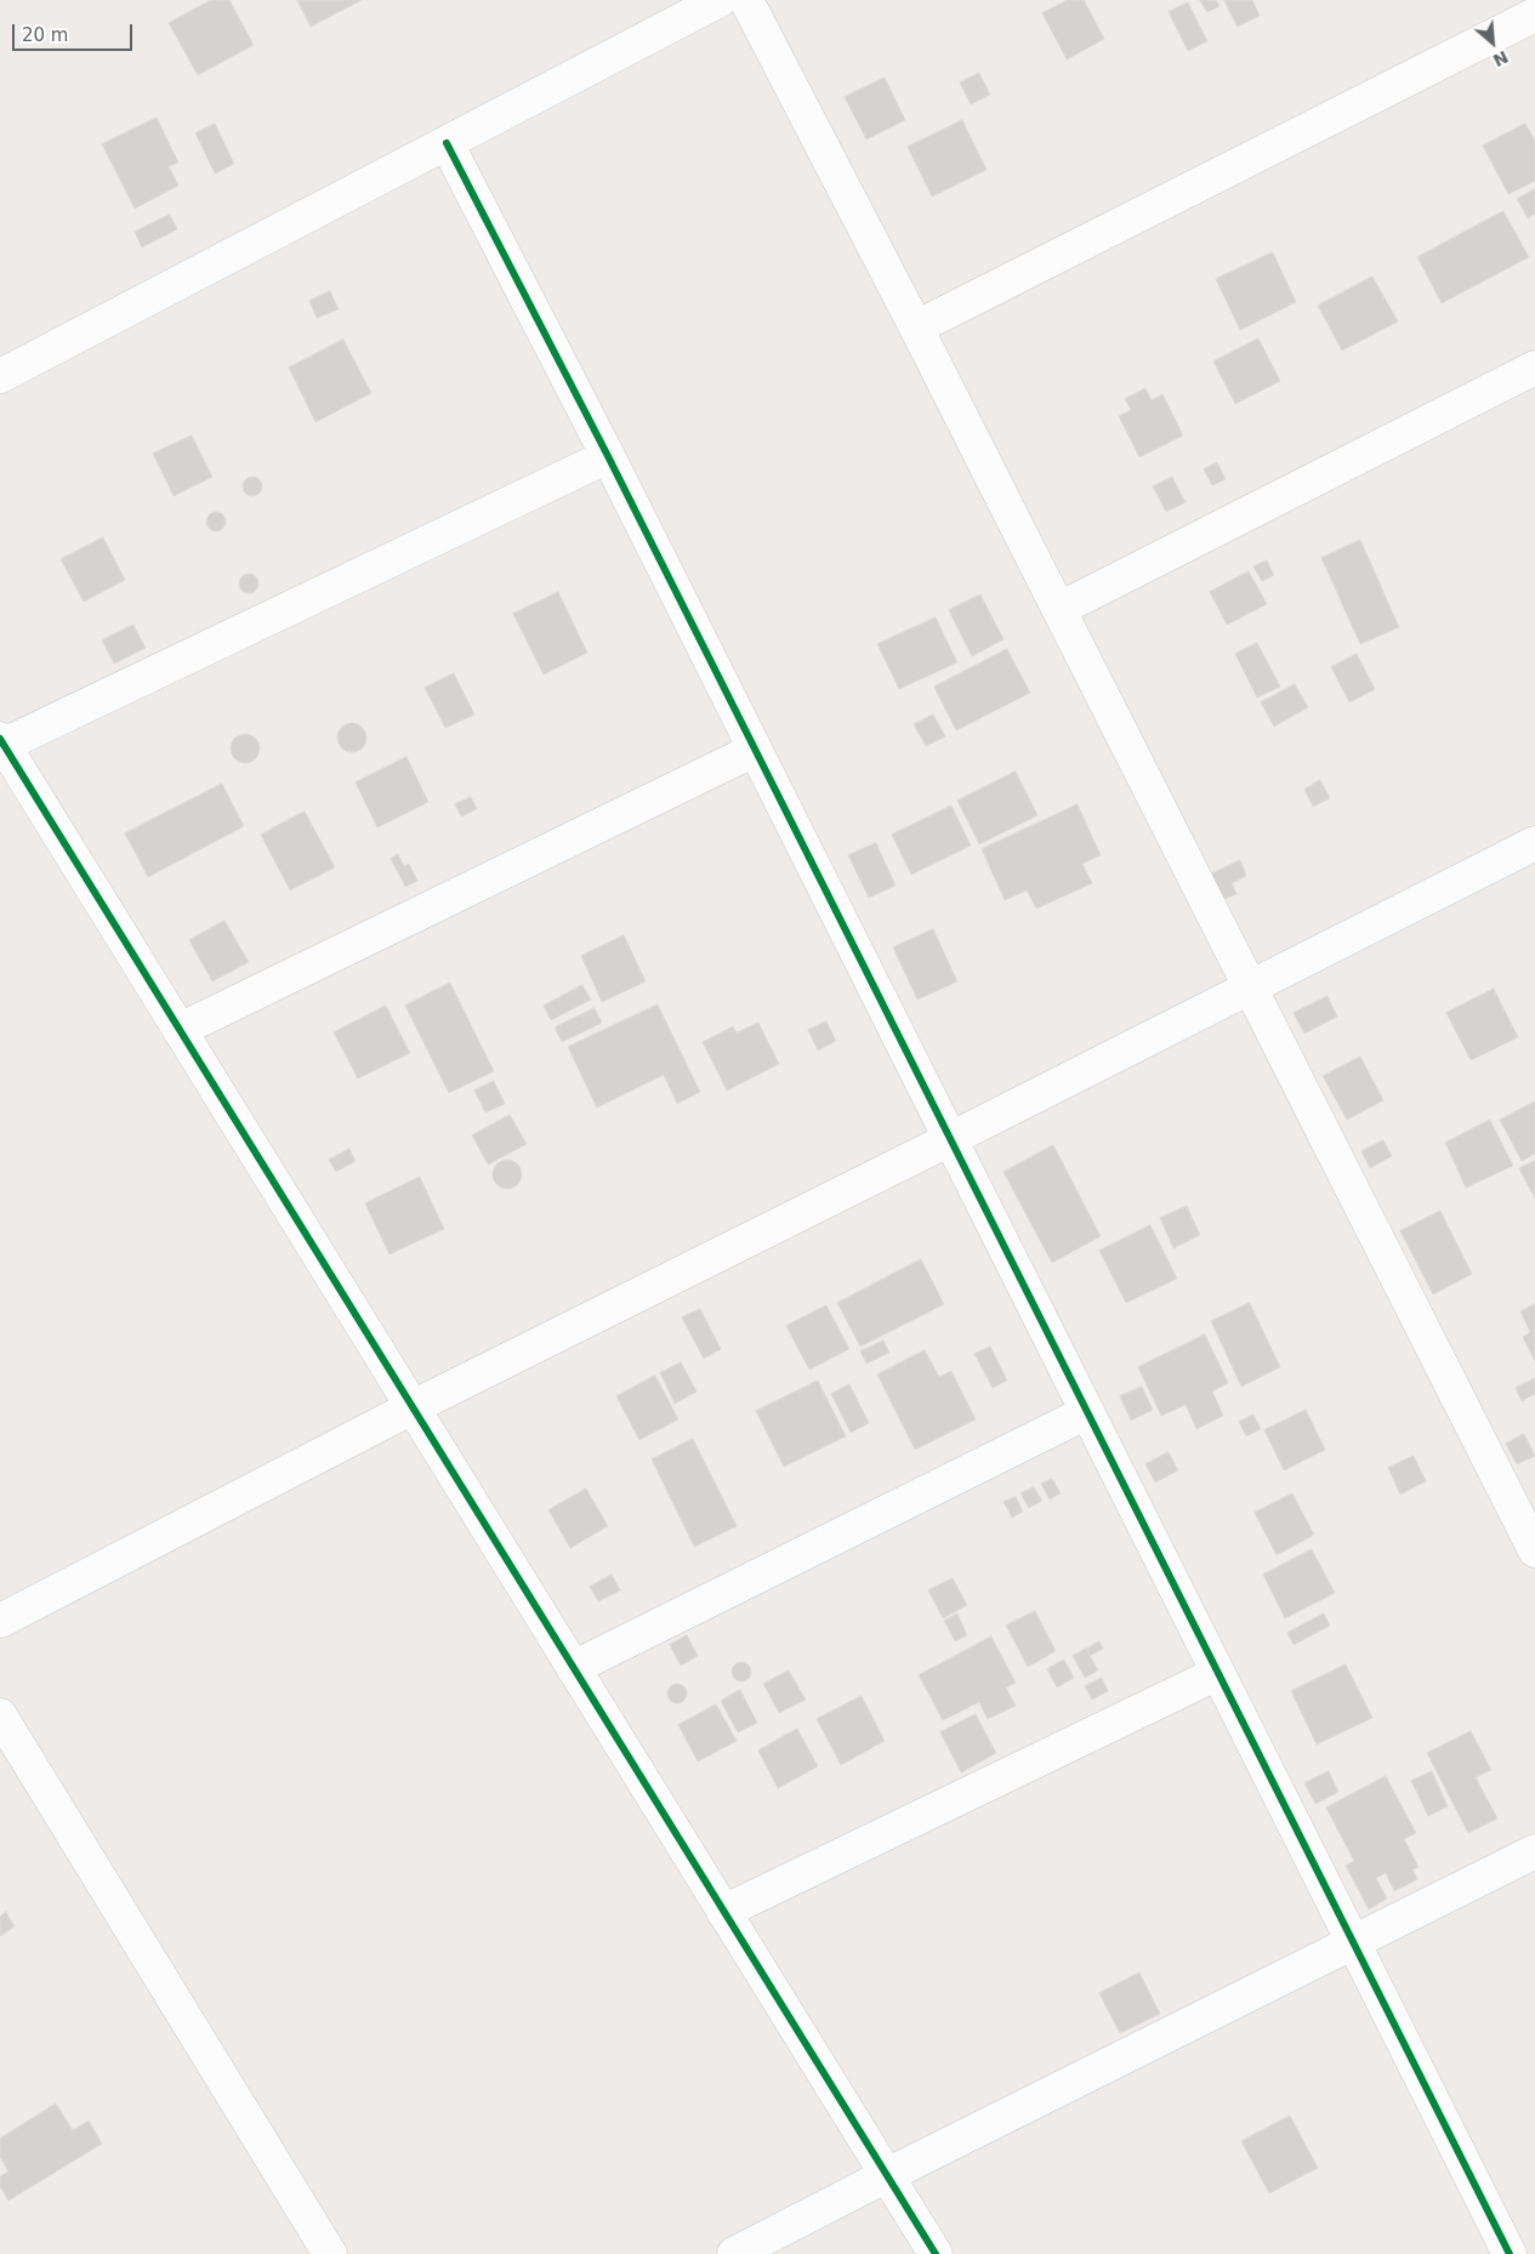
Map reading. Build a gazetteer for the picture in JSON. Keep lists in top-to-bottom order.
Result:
{
  "scale_bar": "20 m",
  "north": "bottom right"
}
